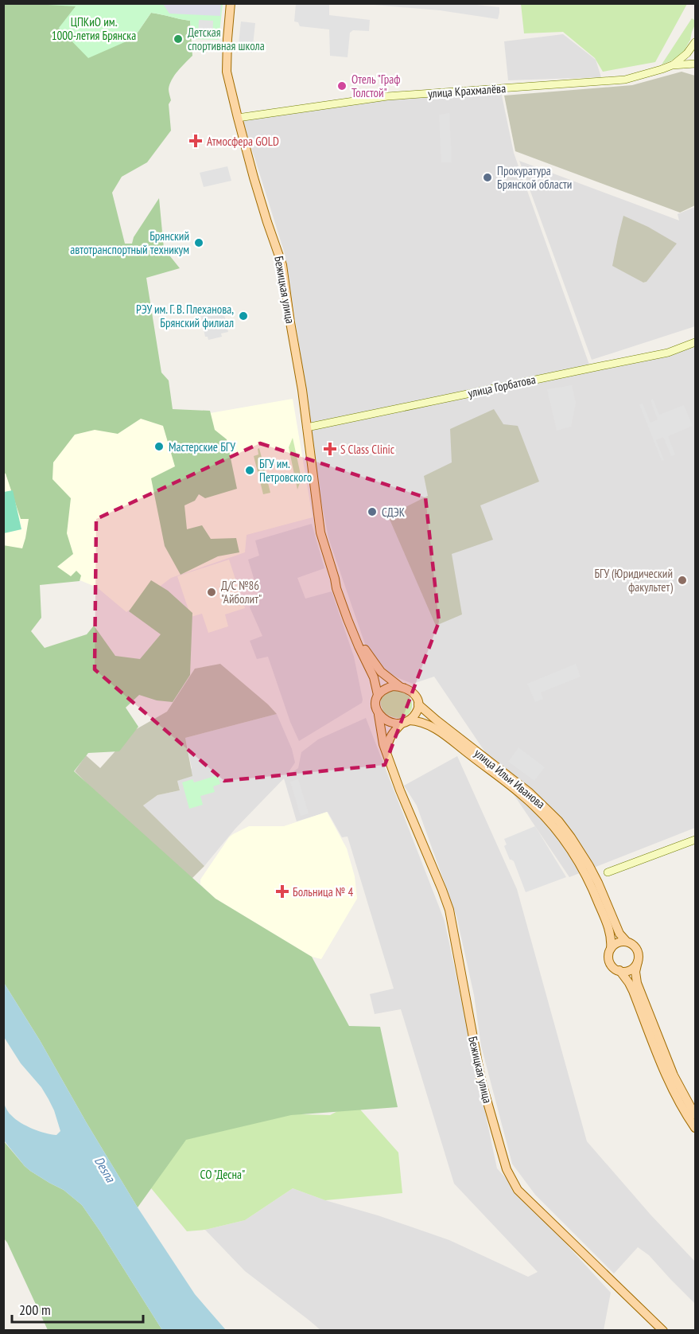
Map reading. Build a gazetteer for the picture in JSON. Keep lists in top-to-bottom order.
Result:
{
  "streets": {
    "main road": [
      "улица Крахмалёва",
      "Бежицкая улица",
      "улица Горбатова",
      "улица Ильи Иванова"
    ]
  },
  "crossings": [
    ["улица Крахмалёва", "Бежицкая улица"],
    ["Бежицкая улица", "улица Горбатова"],
    ["Бежицкая улица", "улица Ильи Иванова"]
  ],
  "water": ["Desna"],
  "parks": ["ЦПКиО им. 1000-летия Брянска", "СО \"Десна\""],
  "places": {
    "other": [
      "Детская спортивная школа",
      "Отель \"Граф Толстой\"",
      "Прокуратура Брянской области",
      "Брянский автотранспортный техникум",
      "РЭУ им. Г. В. Плеханова, Брянский филиал",
      "Мастерские БГУ",
      "БГУ им. Петровского",
      "СДЭК",
      "БГУ (Юридический факультет)",
      "Д/С №86 \"Айболит\""
    ],
    "health": ["Атмосфера GOLD", "S Class Clinic", "Больница № 4"]
  },
  "scale_bar": "200 m"
}
